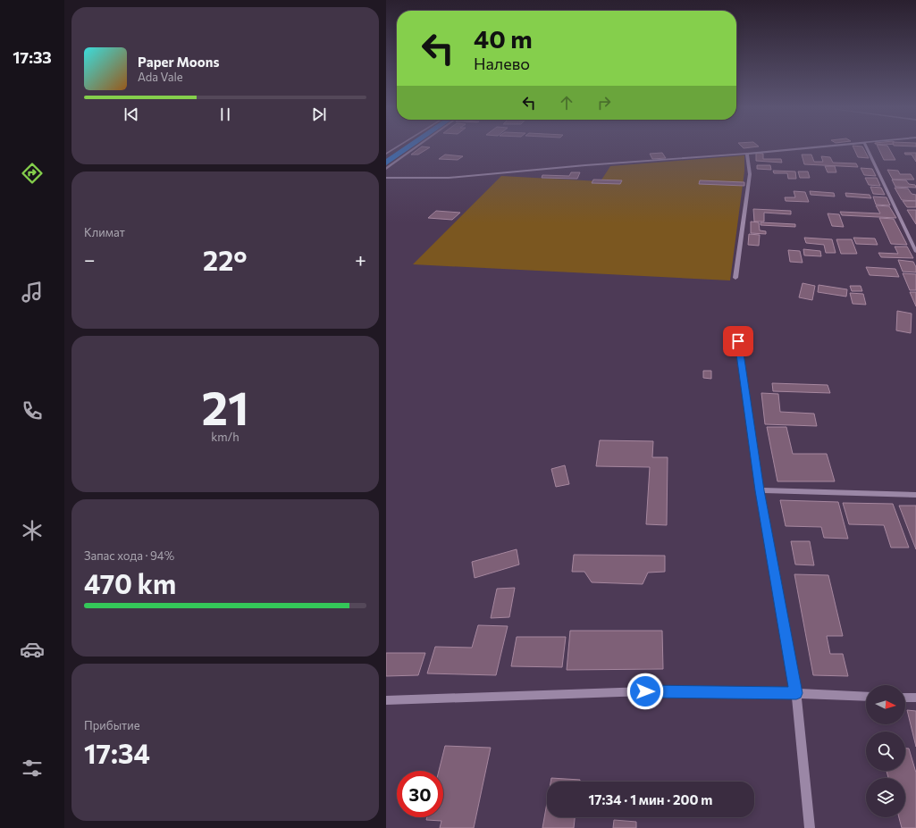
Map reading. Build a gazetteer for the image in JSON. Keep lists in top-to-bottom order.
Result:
{
  "north": "right",
  "page": {
    "tabs": "17:33",
    "turn": ["40 m", "Налево"],
    "song": ["Paper Moons", "Ada Vale"],
    "tile": [
      "Климат",
      ["21", "km/h"],
      ["Запас хода · 94%", "470 km"],
      ["Прибытие", "17:34"]
    ],
    "heat": ["−", "22°", "+"],
    "limit": "30",
    "trip": "17:34 · 1 мин · 200 m"
  }
}
